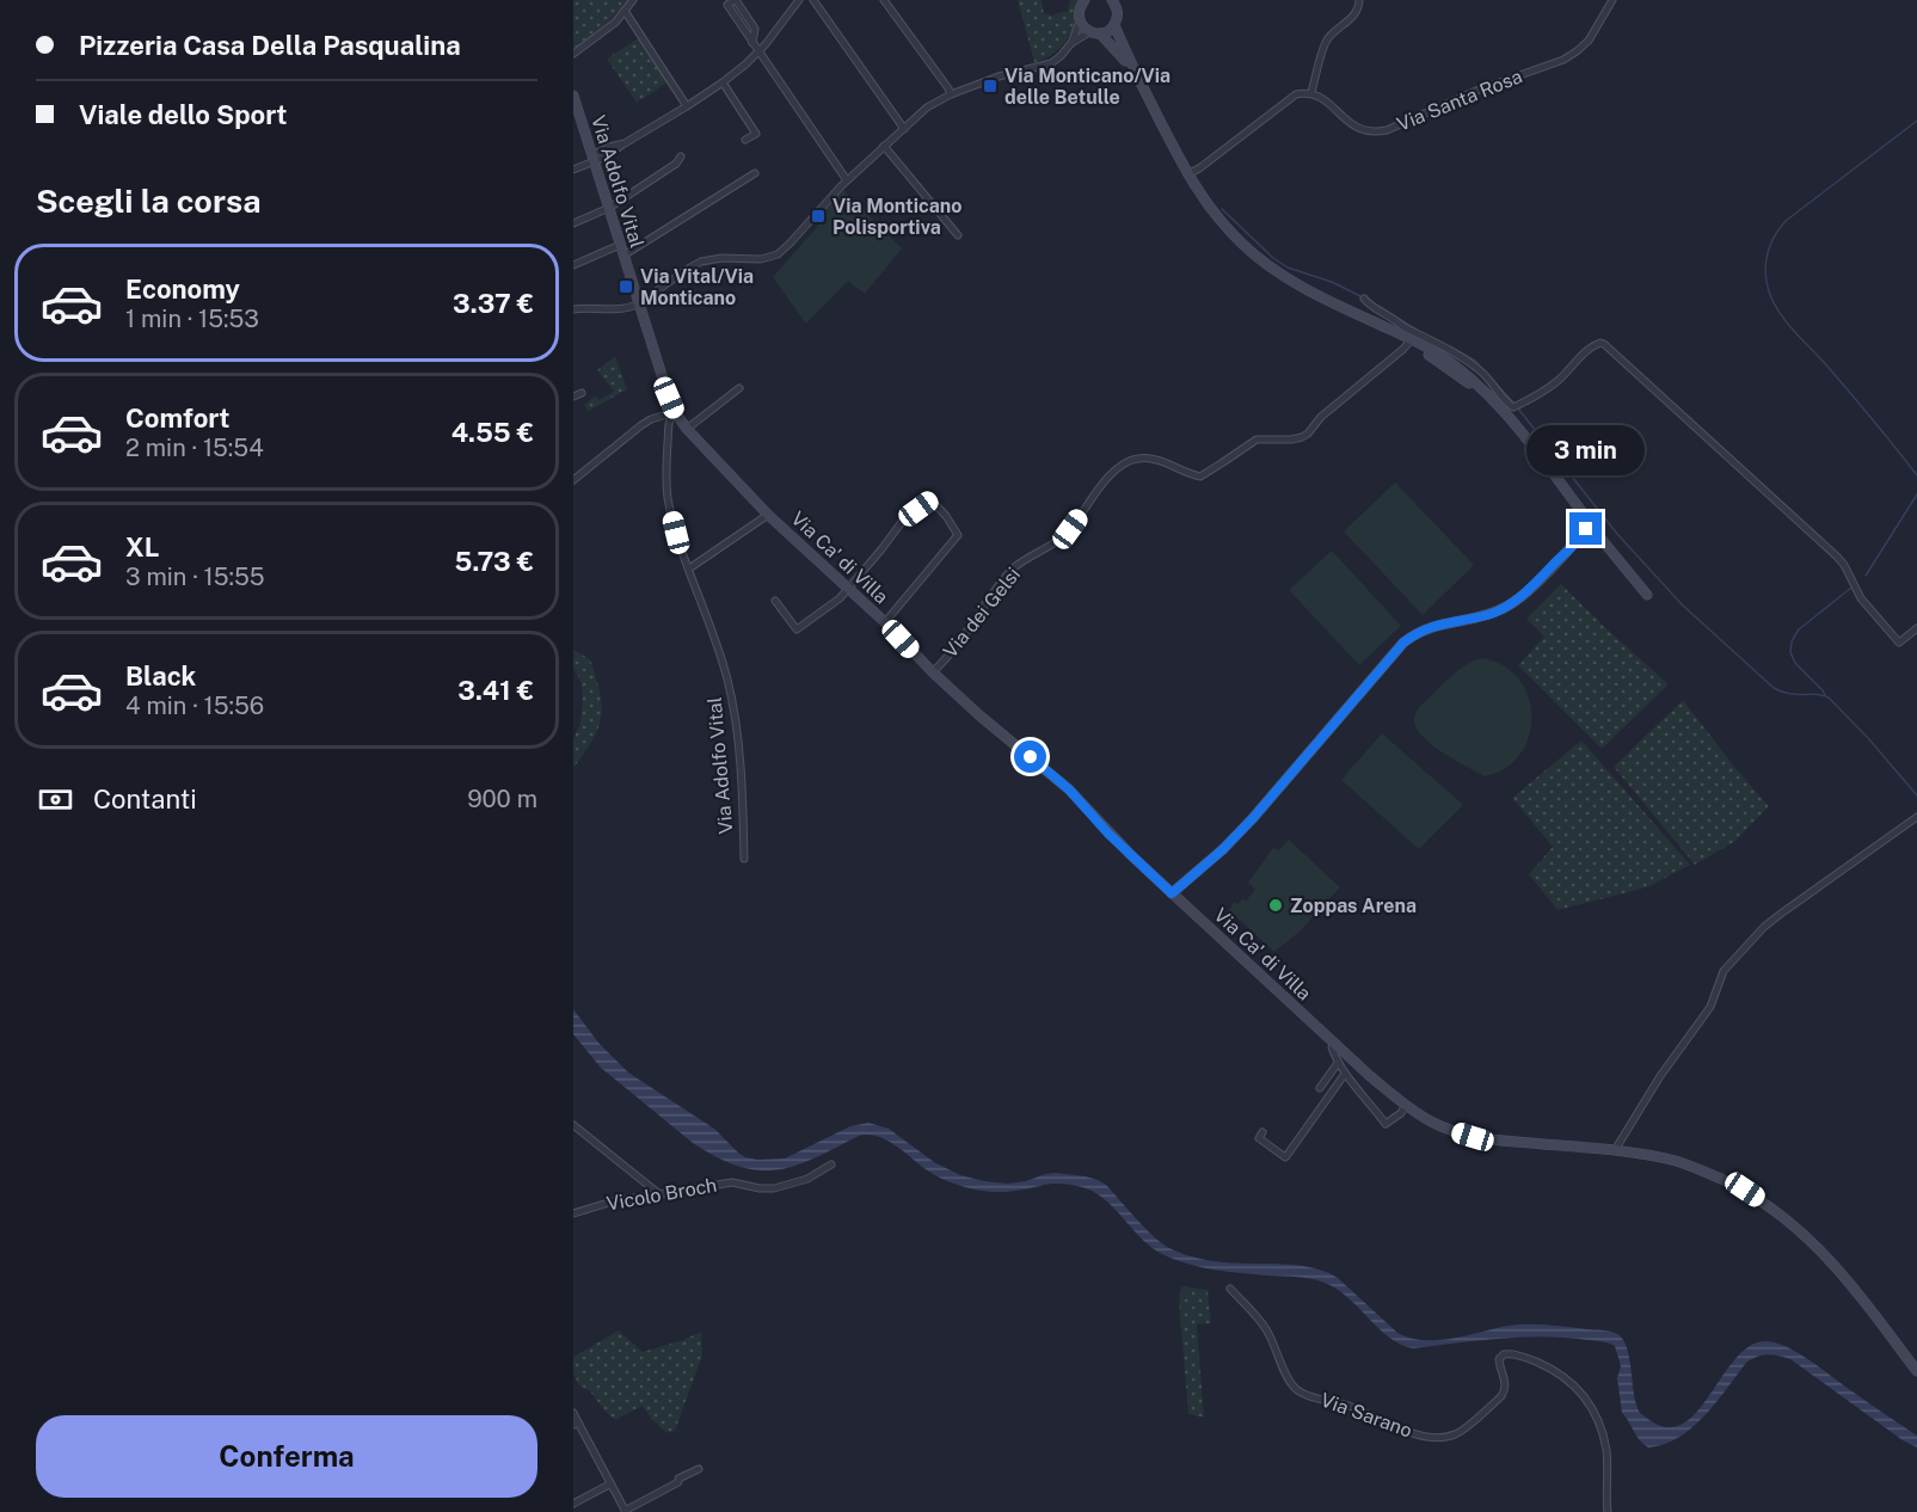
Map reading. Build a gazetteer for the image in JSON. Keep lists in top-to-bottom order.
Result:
{
  "streets": {
    "street": [
      "Via Santa Rosa",
      "Via Adolfo Vital",
      "Via Ca' di Villa",
      "Via dei Gelsi",
      "Vicolo Broch",
      "Via Sarano"
    ]
  },
  "crossings": [
    ["Via Adolfo Vital", "Via Ca' di Villa"],
    ["Via Ca' di Villa", "Via dei Gelsi"]
  ],
  "places": {
    "transit": ["Via Monticano/Via delle Betulle", "Via Monticano Polisportiva", "Via Vital/Via Monticano"],
    "other": ["Zoppas Arena"]
  },
  "page": {
    "banner": ["Pizzeria Casa Della Pasqualina", "Viale dello Sport"],
    "heading": "Scegli la corsa",
    "list": [
      {
        "name": "Economy",
        "note": "1 min · 15:53",
        "value": "3.37 €"
      },
      {
        "name": "Comfort",
        "note": "2 min · 15:54",
        "value": "4.55 €"
      },
      {
        "name": "XL",
        "note": "3 min · 15:55",
        "value": "5.73 €"
      },
      {
        "name": "Black",
        "note": "4 min · 15:56",
        "value": "3.41 €"
      }
    ],
    "bubble": "3 min",
    "pay": ["Contanti", "900 m"],
    "buttons": "Conferma"
  }
}
